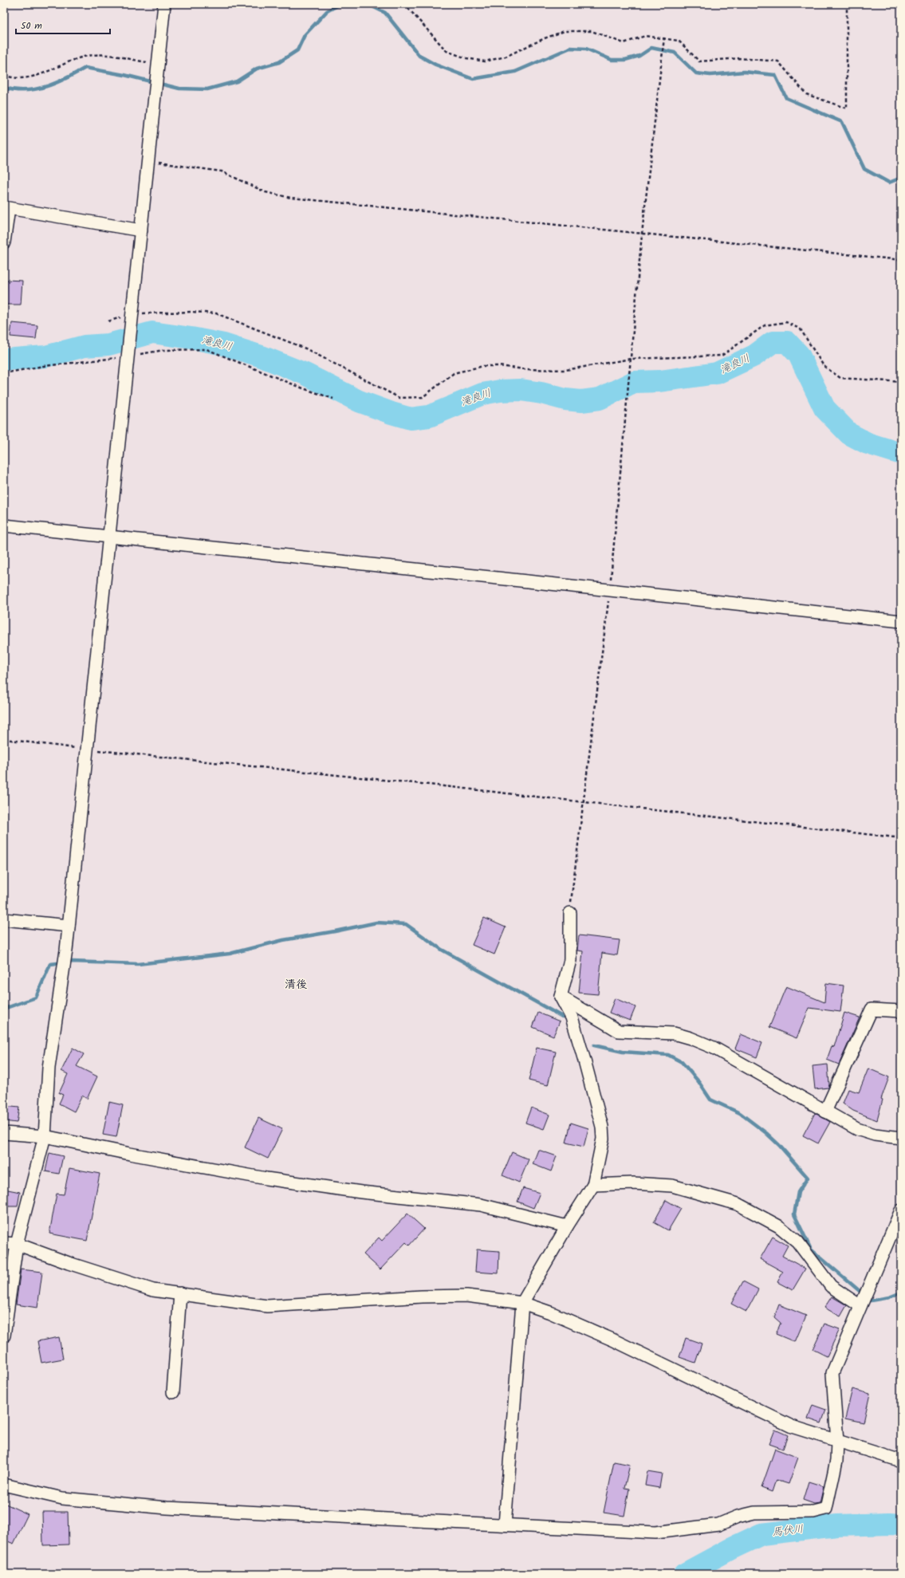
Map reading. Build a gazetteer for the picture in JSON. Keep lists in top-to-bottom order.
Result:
{
  "districts": ["清後"],
  "water": ["滝良川", "馬伏川"],
  "scale_bar": "50 m"
}
